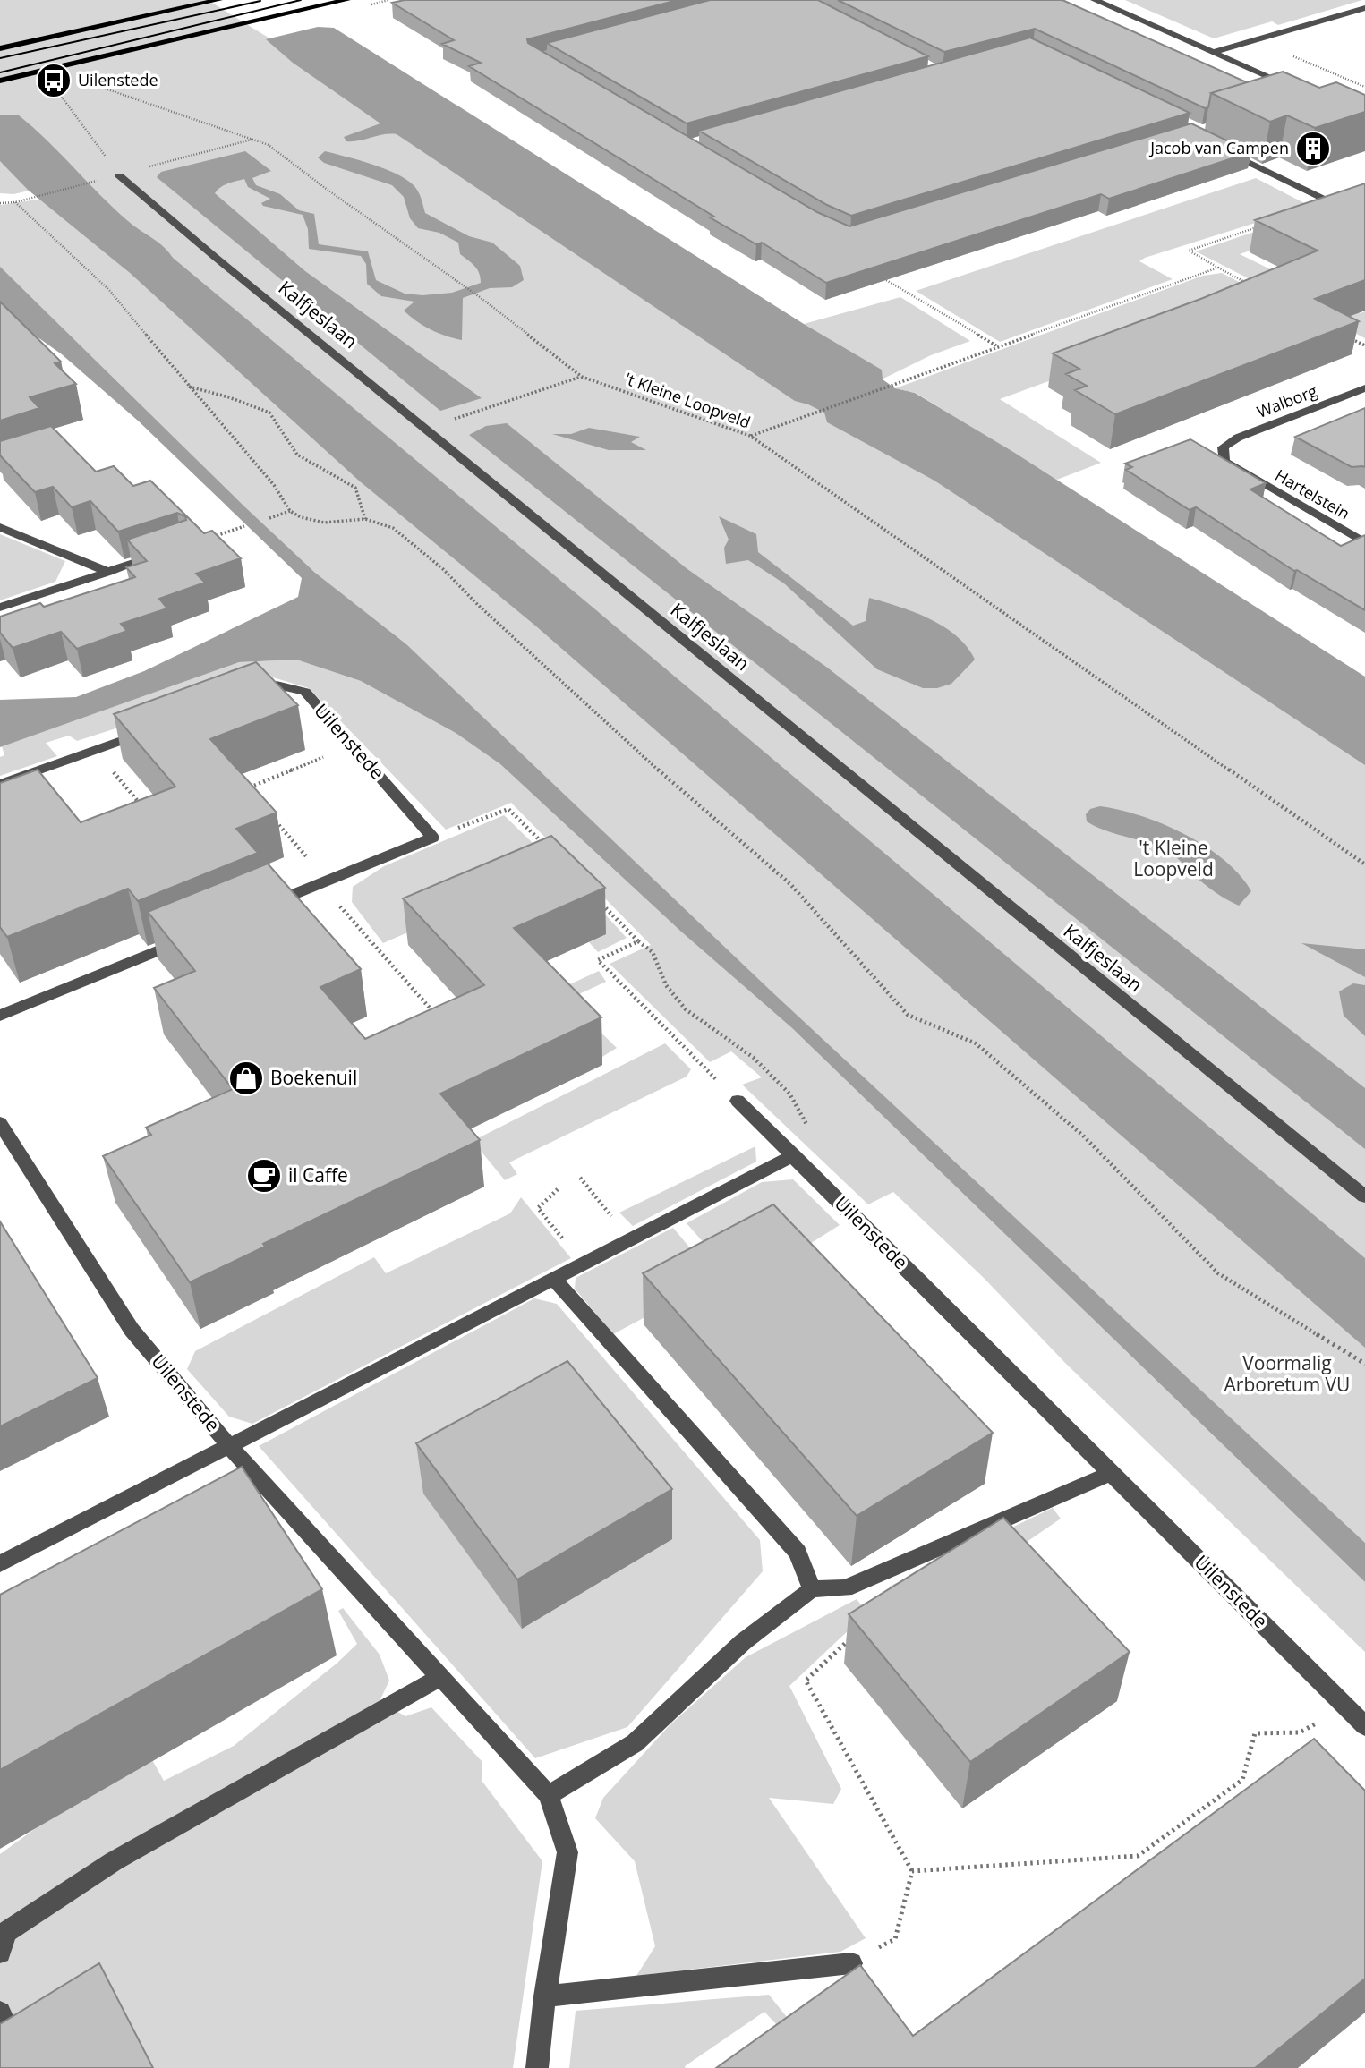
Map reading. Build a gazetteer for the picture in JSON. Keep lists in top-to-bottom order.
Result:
{
  "streets": {
    "street": [
      "Kalfjeslaan",
      "Walborg",
      "Hartelstein",
      "Uilenstede"
    ],
    "path": ["'t Kleine Loopveld"]
  },
  "crossings": [
    ["Walborg", "Hartelstein"]
  ],
  "parks": ["'t Kleine Loopveld", "Voormalig Arboretum VU"],
  "places": {
    "bus stop": ["Uilenstede"],
    "building": ["Jacob van Campen"],
    "shop": ["Boekenuil"],
    "cafe": ["il Caffe"]
  }
}
